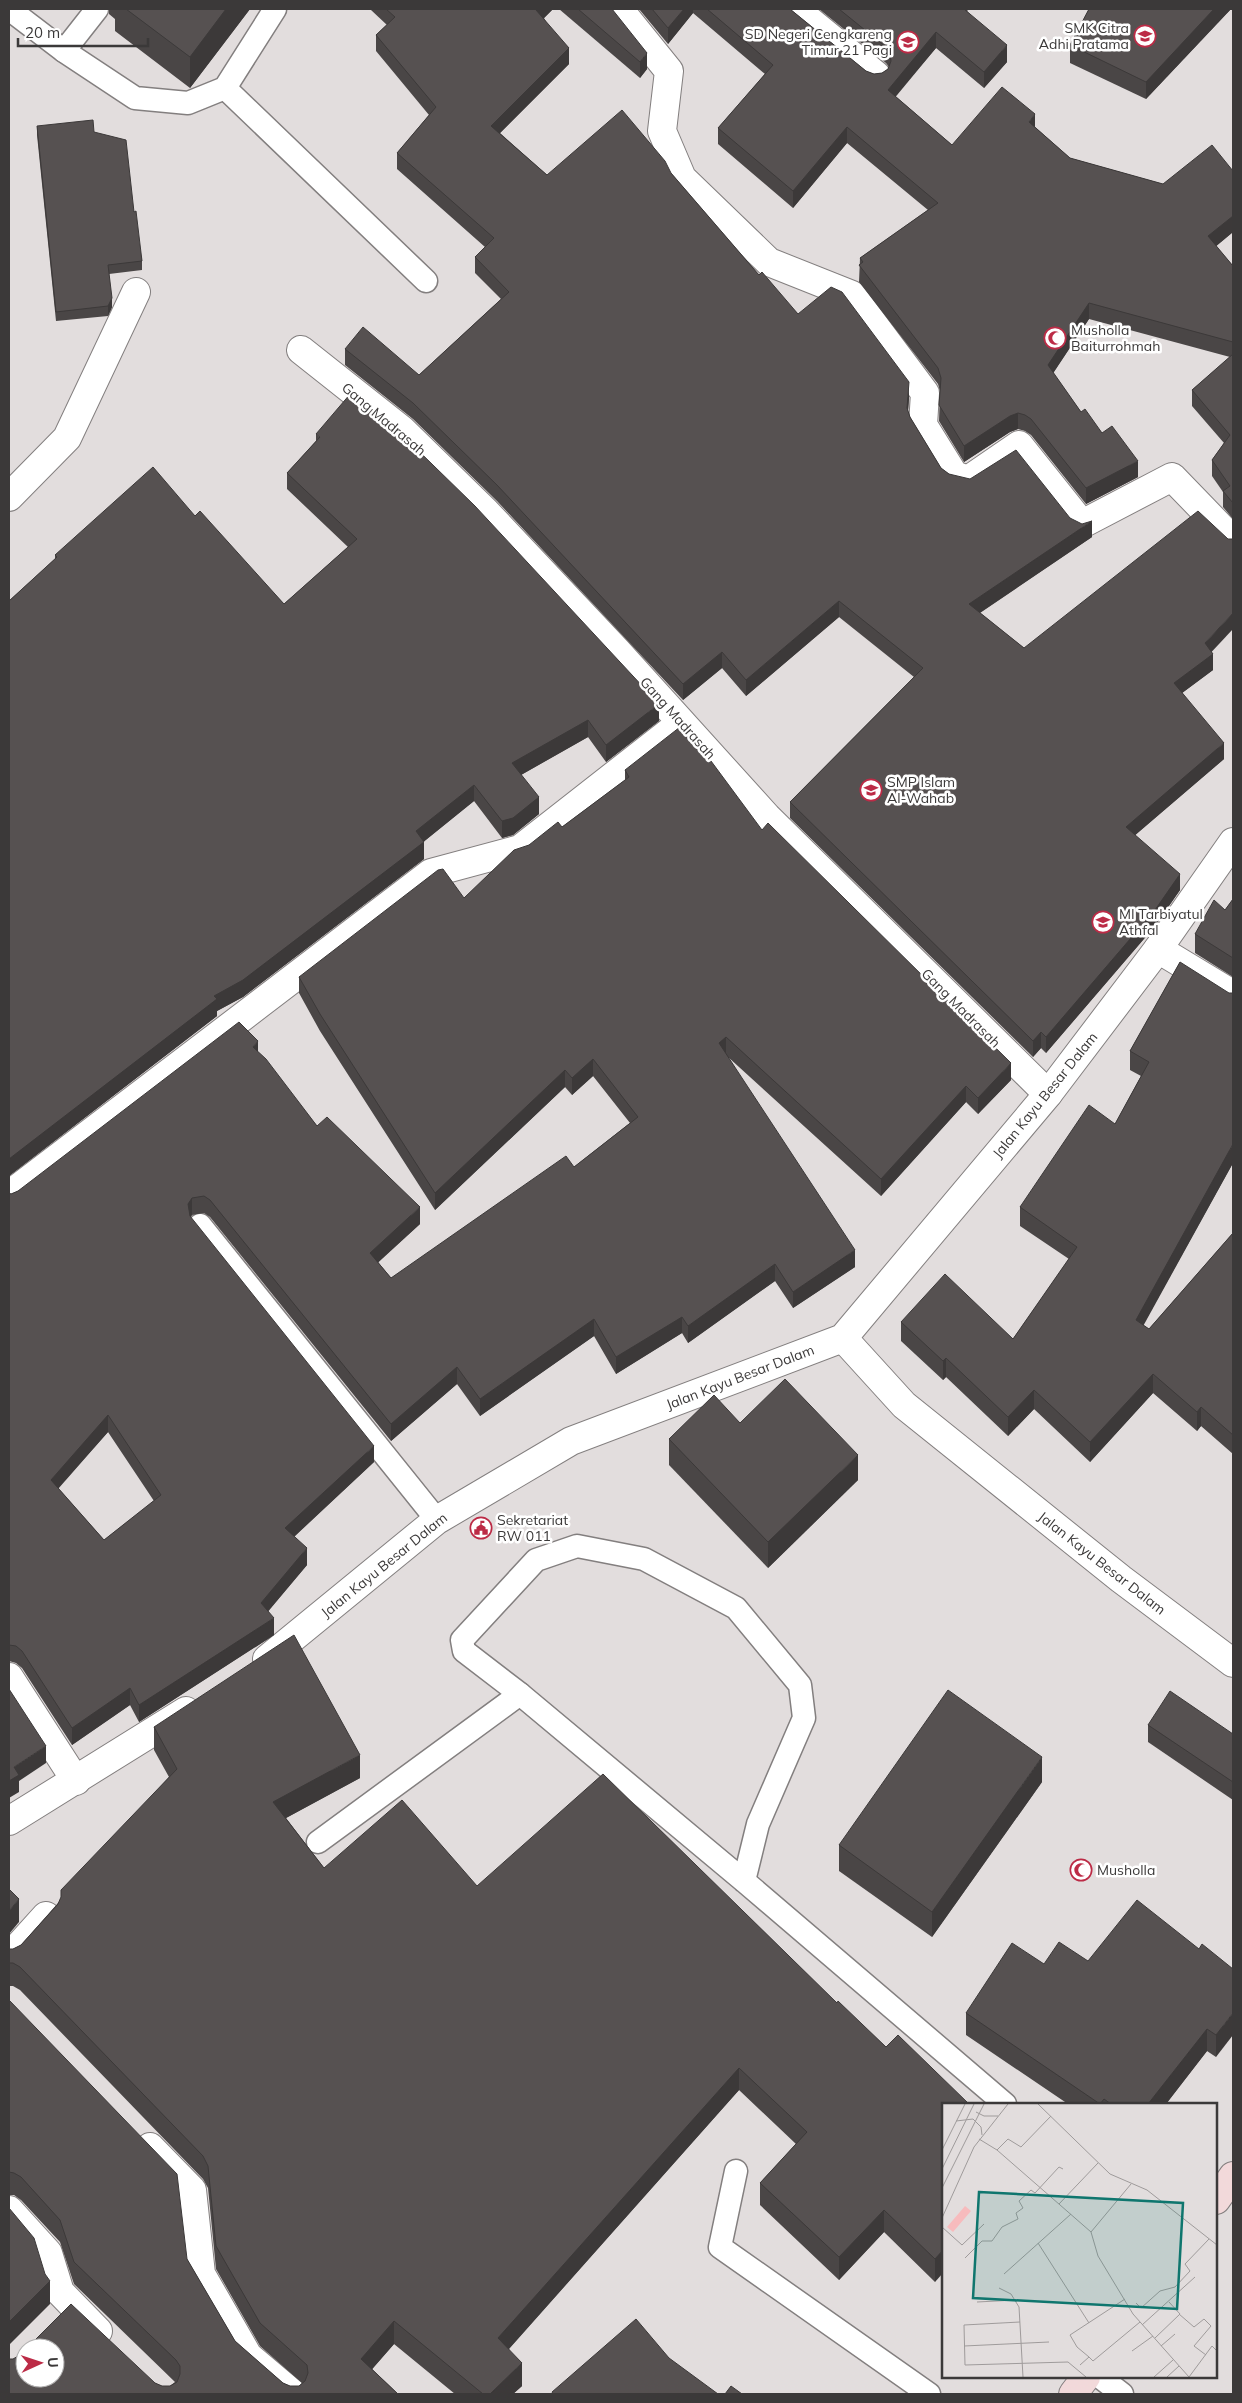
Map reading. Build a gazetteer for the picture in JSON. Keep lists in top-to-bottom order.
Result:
{
  "streets": {
    "street": ["Gang Madrasah", "Jalan Kayu Besar Dalam"]
  },
  "crossings": [
    ["Gang Madrasah", "Jalan Kayu Besar Dalam"]
  ],
  "places": {
    "school or university": [
      "SMK Citra Adhi Pratama",
      "SD Negeri Cengkareng Timur 21 Pagi",
      "SMP Islam Al-Wahab",
      "MI Tarbiyatul Athfal"
    ],
    "mosque": ["Musholla Baiturrohmah", "Musholla"],
    "public building": ["Sekretariat RW 011"]
  },
  "scale_bar": "20 m",
  "north": "right"
}
